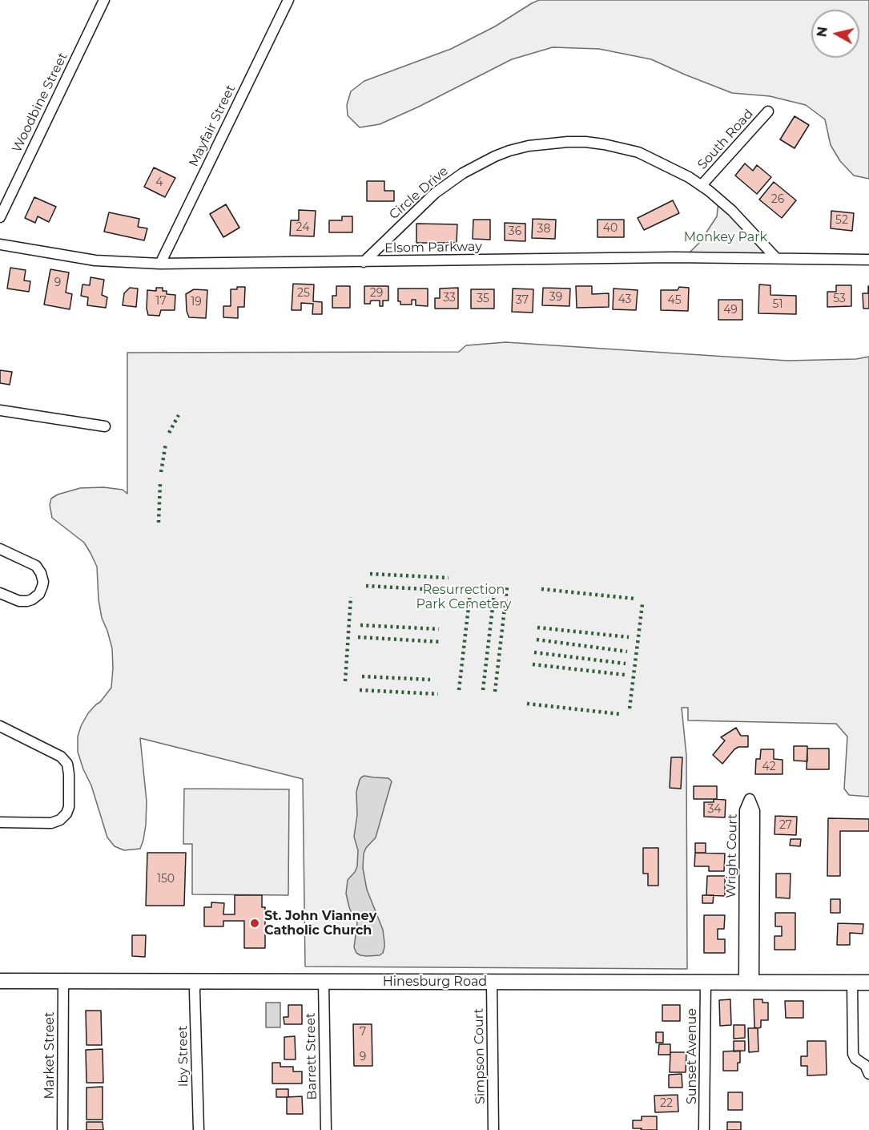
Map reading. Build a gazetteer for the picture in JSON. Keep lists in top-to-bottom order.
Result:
{
  "streets": {
    "main road": ["Hinesburg Road"],
    "street": [
      "Woodbine Street",
      "Mayfair Street",
      "South Road",
      "Circle Drive",
      "Elsom Parkway",
      "Wright Court",
      "Market Street",
      "Iby Street",
      "Barrett Street",
      "Simpson Court",
      "Sunset Avenue"
    ]
  },
  "crossings": [
    ["Mayfair Street", "Elsom Parkway"],
    ["South Road", "Circle Drive"],
    ["Circle Drive", "Elsom Parkway"],
    ["Wright Court", "Hinesburg Road"],
    ["Hinesburg Road", "Market Street"],
    ["Hinesburg Road", "Iby Street"],
    ["Hinesburg Road", "Barrett Street"],
    ["Hinesburg Road", "Simpson Court"],
    ["Hinesburg Road", "Sunset Avenue"]
  ],
  "parks": ["Monkey Park", "Resurrection Park Cemetery"],
  "places": ["St. John Vianney Catholic Church"],
  "house_numbers": [
    "4",
    "26",
    "52",
    "24",
    "40",
    "38",
    "36",
    "9",
    "25",
    "29",
    "39",
    "33",
    "35",
    "53",
    "43",
    "37",
    "45",
    "17",
    "19",
    "51",
    "49",
    "42",
    "34",
    "27",
    "150",
    "7",
    "9",
    "22"
  ],
  "north": "left"
}
